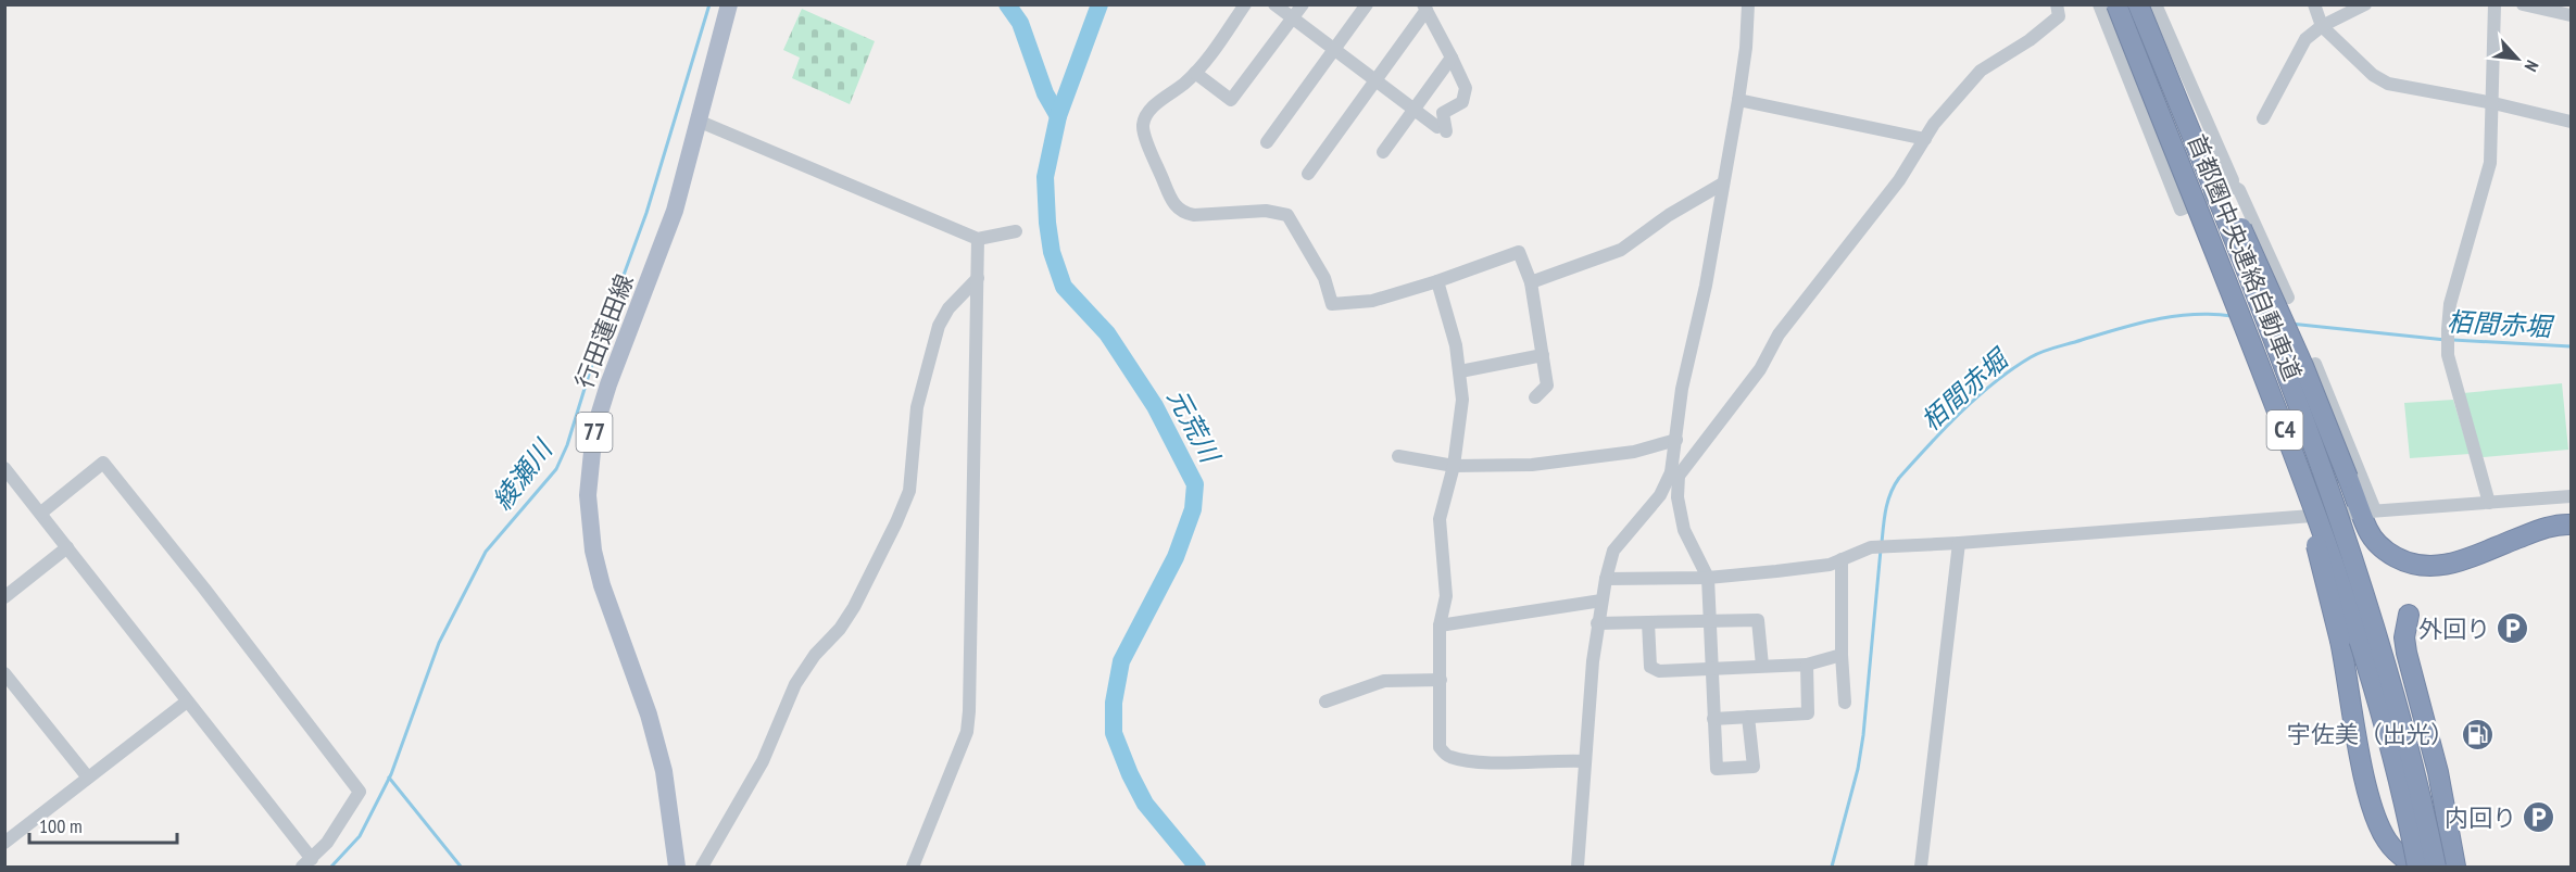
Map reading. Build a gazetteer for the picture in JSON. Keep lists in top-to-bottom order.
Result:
{
  "streets": {
    "highway": ["首都圏中央連絡自動車道", "C4"],
    "main road": ["行田蓮田線", "77"]
  },
  "water": ["栢間赤堀", "元荒川", "綾瀬川"],
  "places": {
    "parking": ["外回り", "内回り"],
    "fuel station": ["宇佐美（出光）"]
  },
  "scale_bar": "100 m",
  "north": "bottom right"
}
